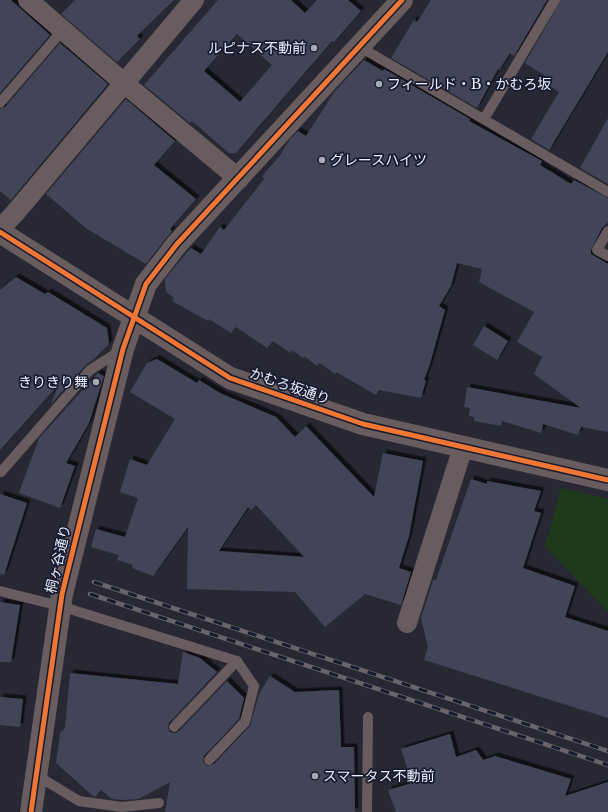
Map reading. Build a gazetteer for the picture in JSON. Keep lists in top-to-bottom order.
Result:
{
  "streets": {
    "street": ["かむろ坂通り", "桐ヶ谷通り"]
  },
  "crossings": [
    ["かむろ坂通り", "桐ヶ谷通り"]
  ],
  "places": [
    "ルピナス不動前",
    "フィールド・B・かむろ坂",
    "グレースハイツ",
    "きりきり舞",
    "スマータス不動前"
  ]
}
